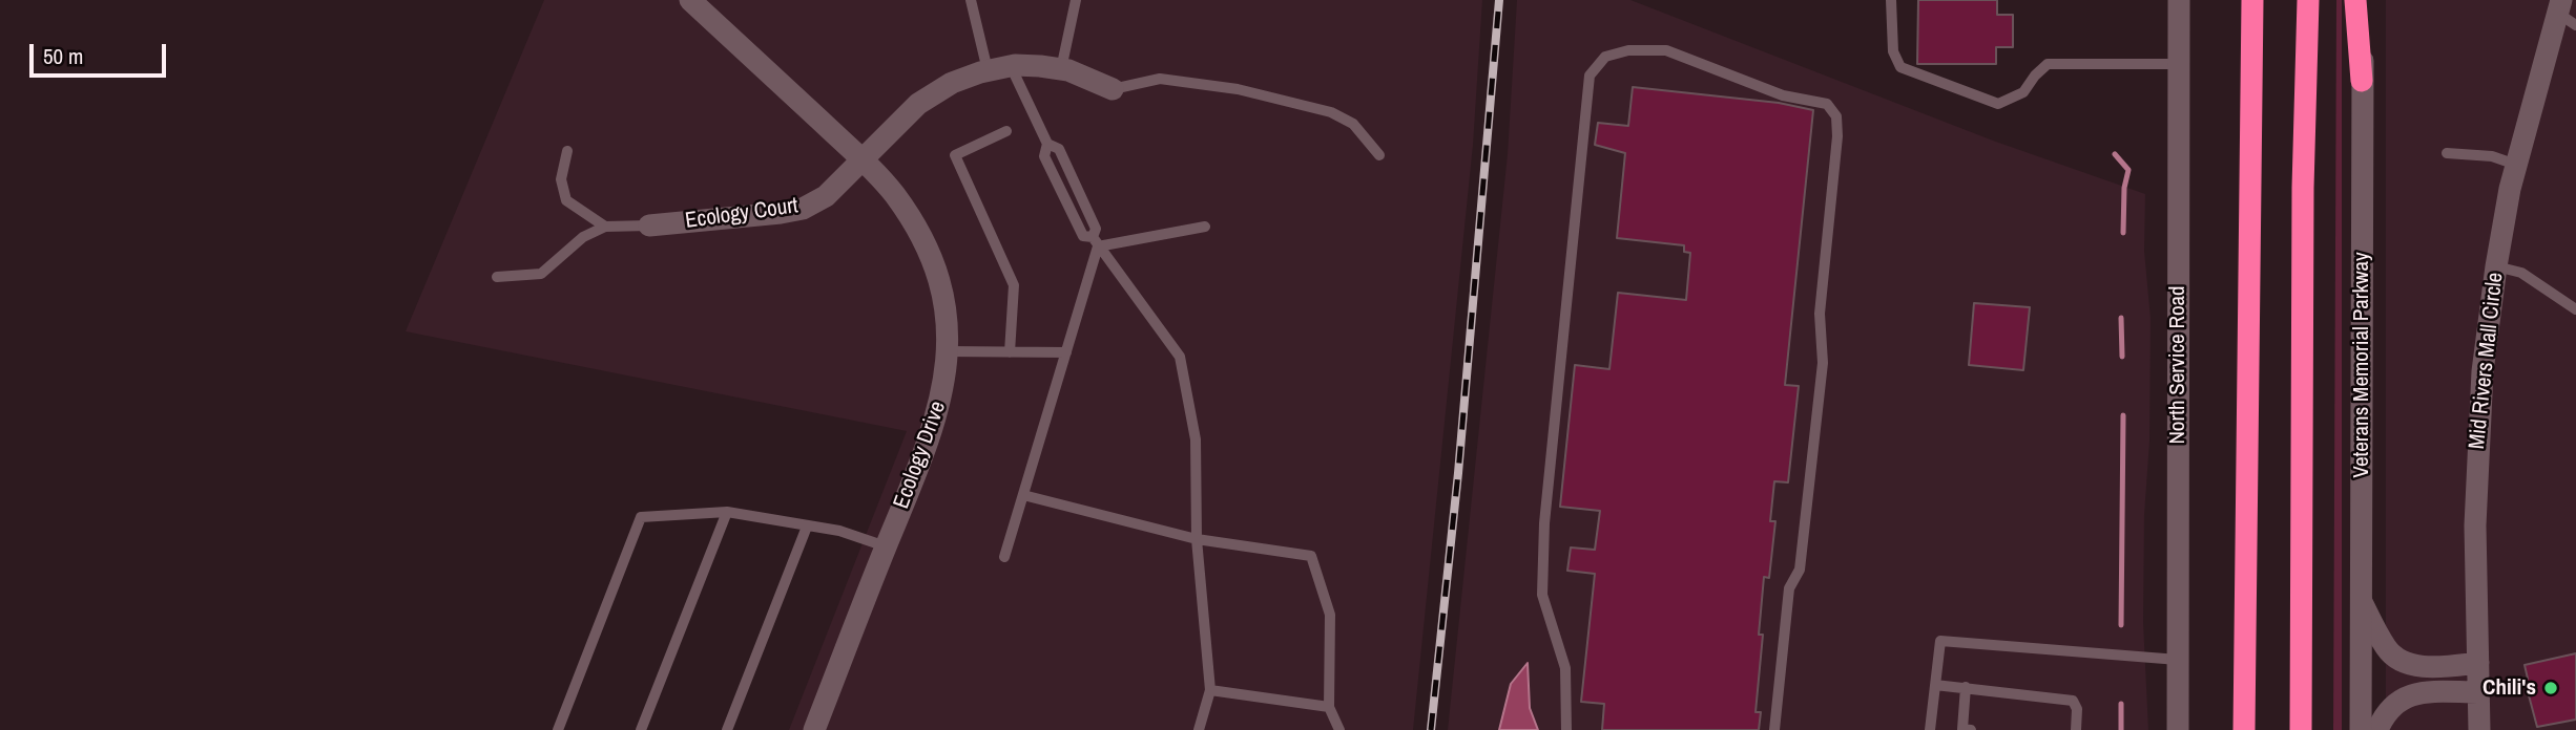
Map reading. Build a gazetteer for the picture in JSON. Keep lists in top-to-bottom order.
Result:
{
  "streets": {
    "street": [
      "Ecology Court",
      "Mid Rivers Mall Circle",
      "North Service Road",
      "Veterans Memorial Parkway",
      "Ecology Drive"
    ]
  },
  "crossings": [
    ["Ecology Court", "Ecology Drive"]
  ],
  "places": ["Chili's"],
  "scale_bar": "50 m"
}
